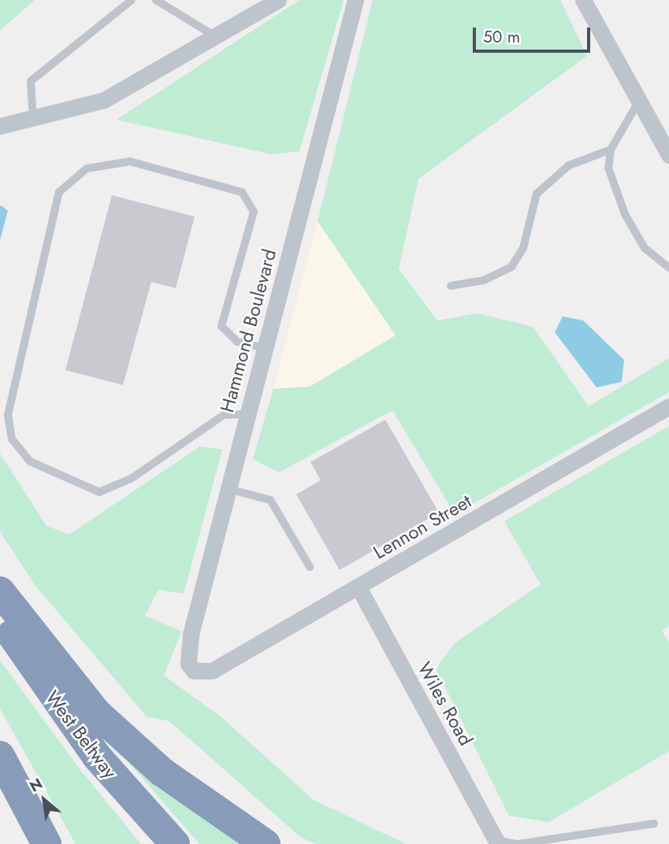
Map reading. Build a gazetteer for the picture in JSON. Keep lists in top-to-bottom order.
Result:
{
  "streets": {
    "highway": ["West Beltway"],
    "street": ["Hammond Boulevard", "Lennon Street", "Wiles Road"]
  },
  "crossings": [
    ["Hammond Boulevard", "Lennon Street"],
    ["Lennon Street", "Wiles Road"]
  ],
  "scale_bar": "50 m",
  "north": "top left"
}
